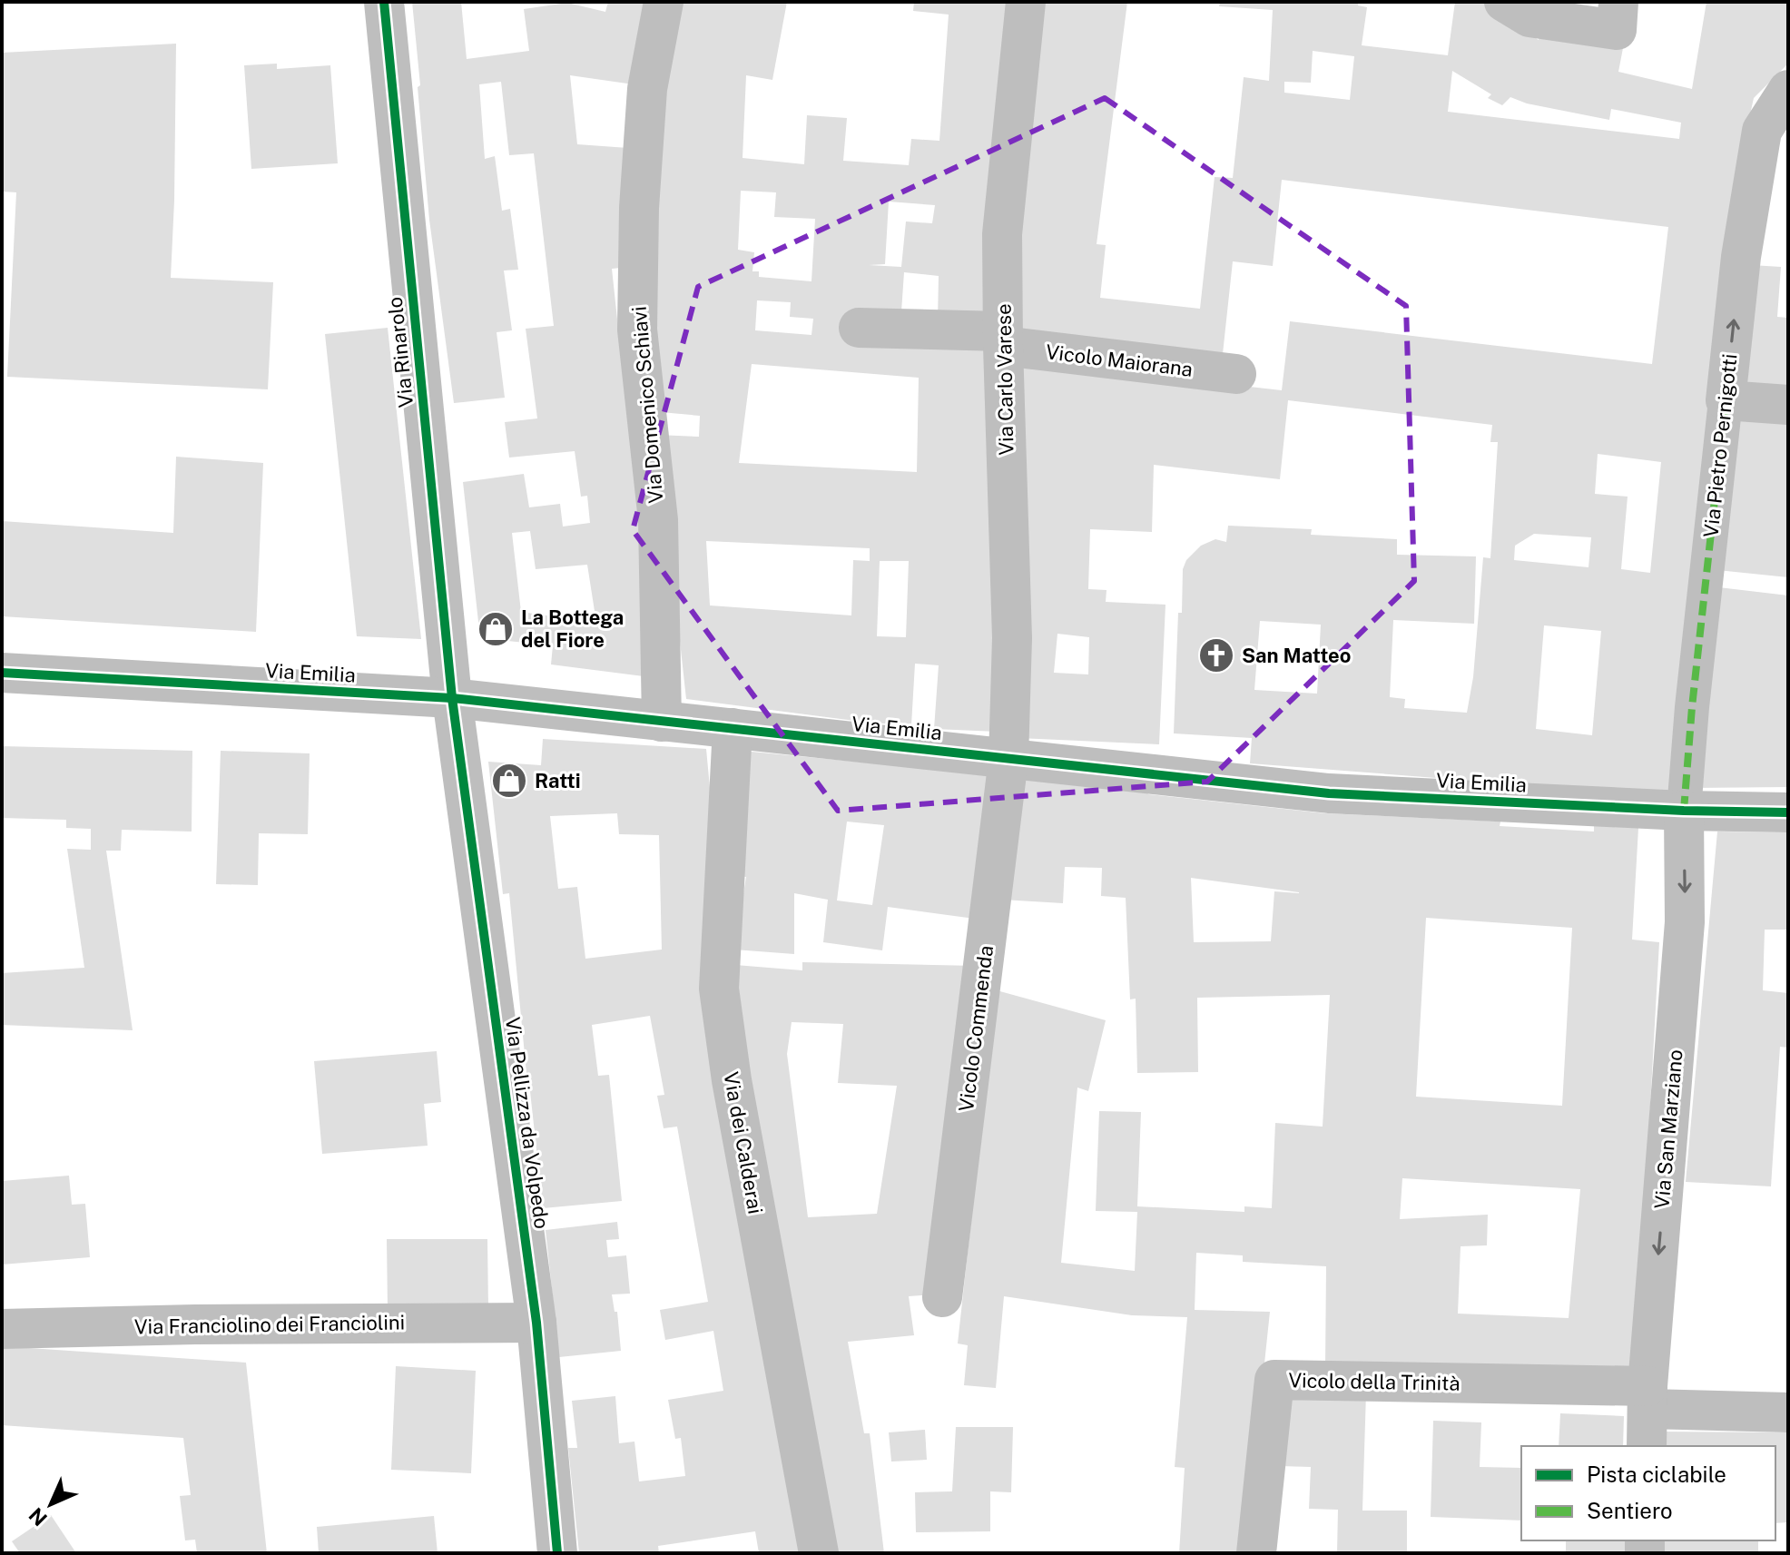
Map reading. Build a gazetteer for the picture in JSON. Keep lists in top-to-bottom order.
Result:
{
  "streets": {
    "street": [
      "Via Rinarolo",
      "Vicolo Maiorana",
      "Via Carlo Varese",
      "Via Domenico Schiavi",
      "Via Pietro Pernigotti",
      "Via Emilia",
      "Vicolo Commenda",
      "Via Pellizza da Volpedo",
      "Via San Marziano",
      "Via dei Calderai",
      "Via Franciolino dei Franciolini",
      "Vicolo della Trinità"
    ]
  },
  "crossings": [
    ["Via Rinarolo", "Via Emilia"],
    ["Via Rinarolo", "Via Pellizza da Volpedo"],
    ["Vicolo Maiorana", "Via Carlo Varese"],
    ["Via Carlo Varese", "Via Emilia"],
    ["Via Carlo Varese", "Vicolo Commenda"],
    ["Via Domenico Schiavi", "Via Emilia"],
    ["Via Pietro Pernigotti", "Via Emilia"],
    ["Via Pietro Pernigotti", "Via San Marziano"],
    ["Via Emilia", "Vicolo Commenda"],
    ["Via Emilia", "Via Pellizza da Volpedo"],
    ["Via Emilia", "Via San Marziano"],
    ["Via Emilia", "Via dei Calderai"],
    ["Via Pellizza da Volpedo", "Via Franciolino dei Franciolini"],
    ["Via San Marziano", "Vicolo della Trinità"]
  ],
  "one_way": ["Via Pietro Pernigotti", "Via San Marziano"],
  "places": {
    "shop": ["La Bottega del Fiore", "Ratti"],
    "church": ["San Matteo"]
  },
  "legend": ["Pista ciclabile", "Sentiero"],
  "north": "bottom left"
}
